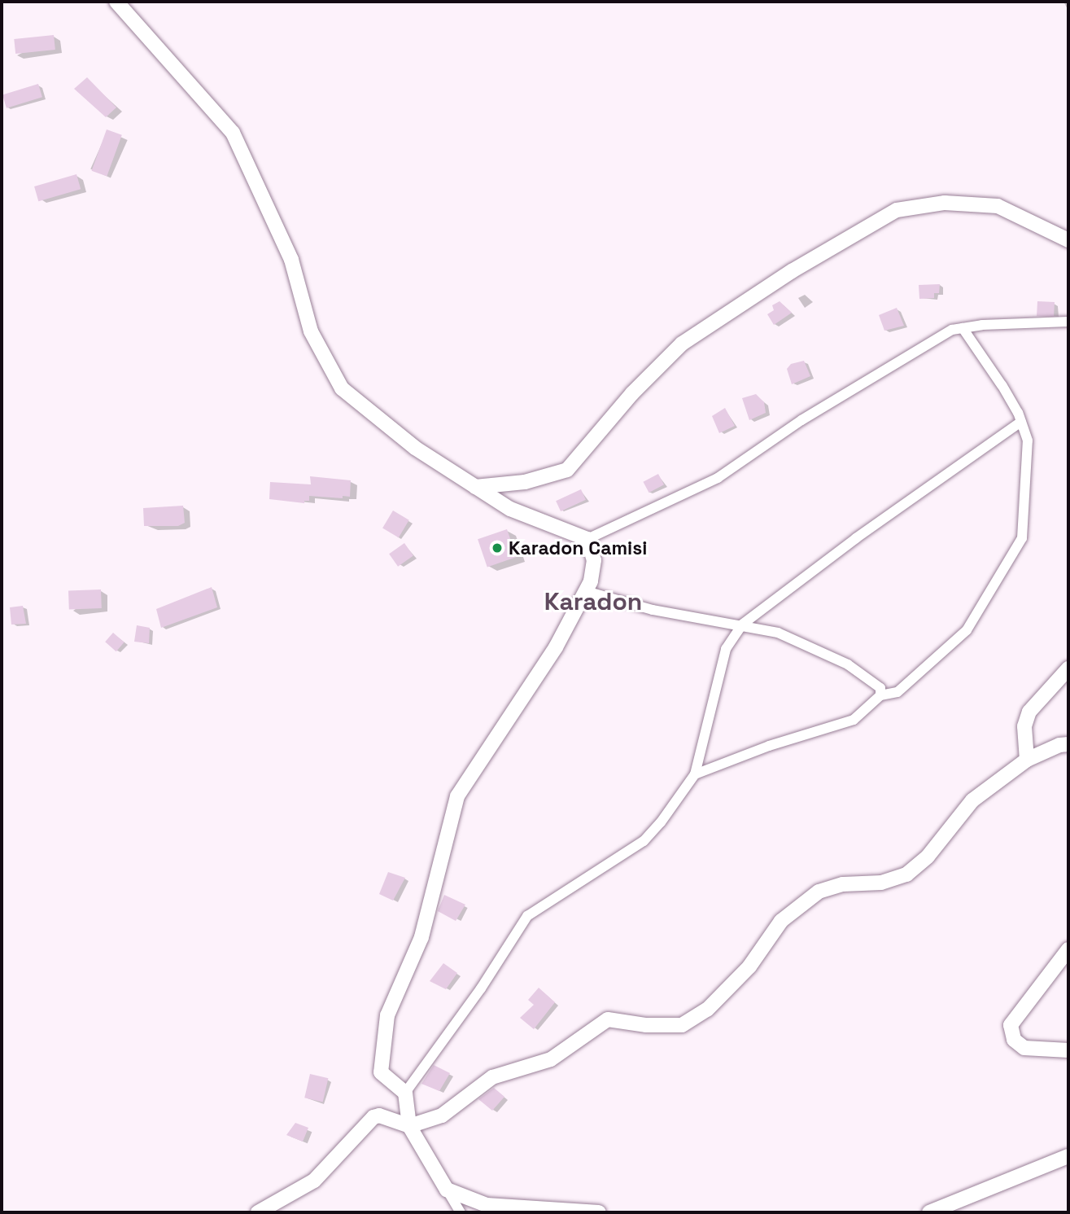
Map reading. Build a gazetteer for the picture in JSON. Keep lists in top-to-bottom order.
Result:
{
  "districts": ["Karadon"],
  "places": ["Karadon Camisi"]
}
